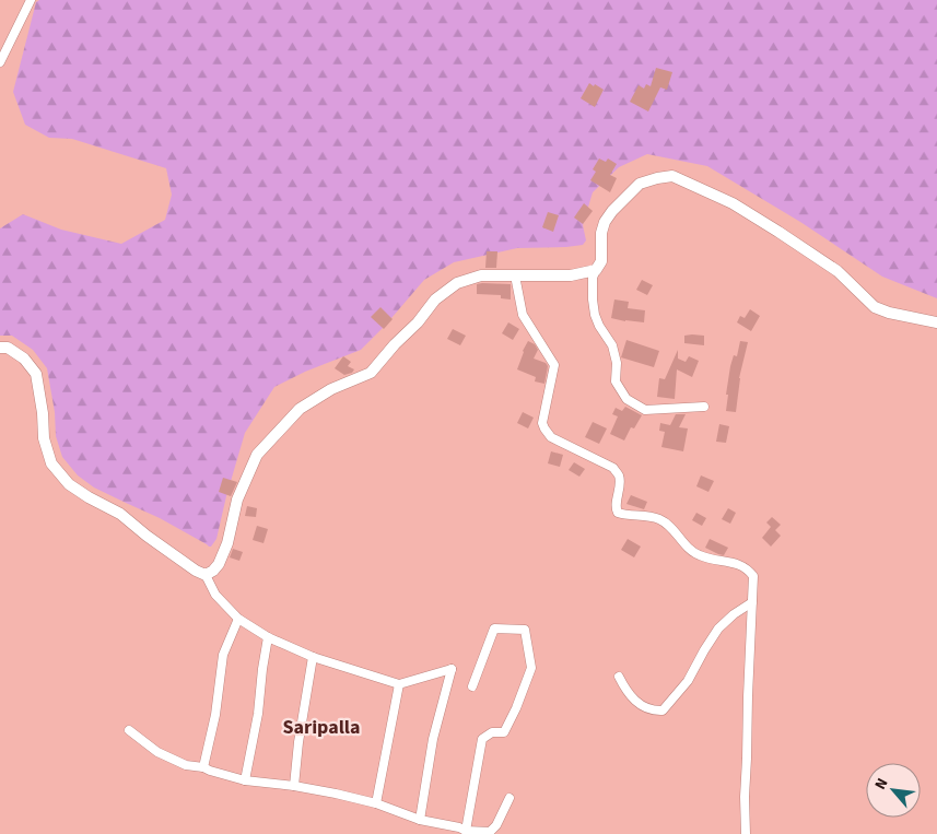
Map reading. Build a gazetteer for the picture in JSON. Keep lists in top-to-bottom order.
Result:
{
  "districts": ["Saripalla"],
  "north": "top left"
}
